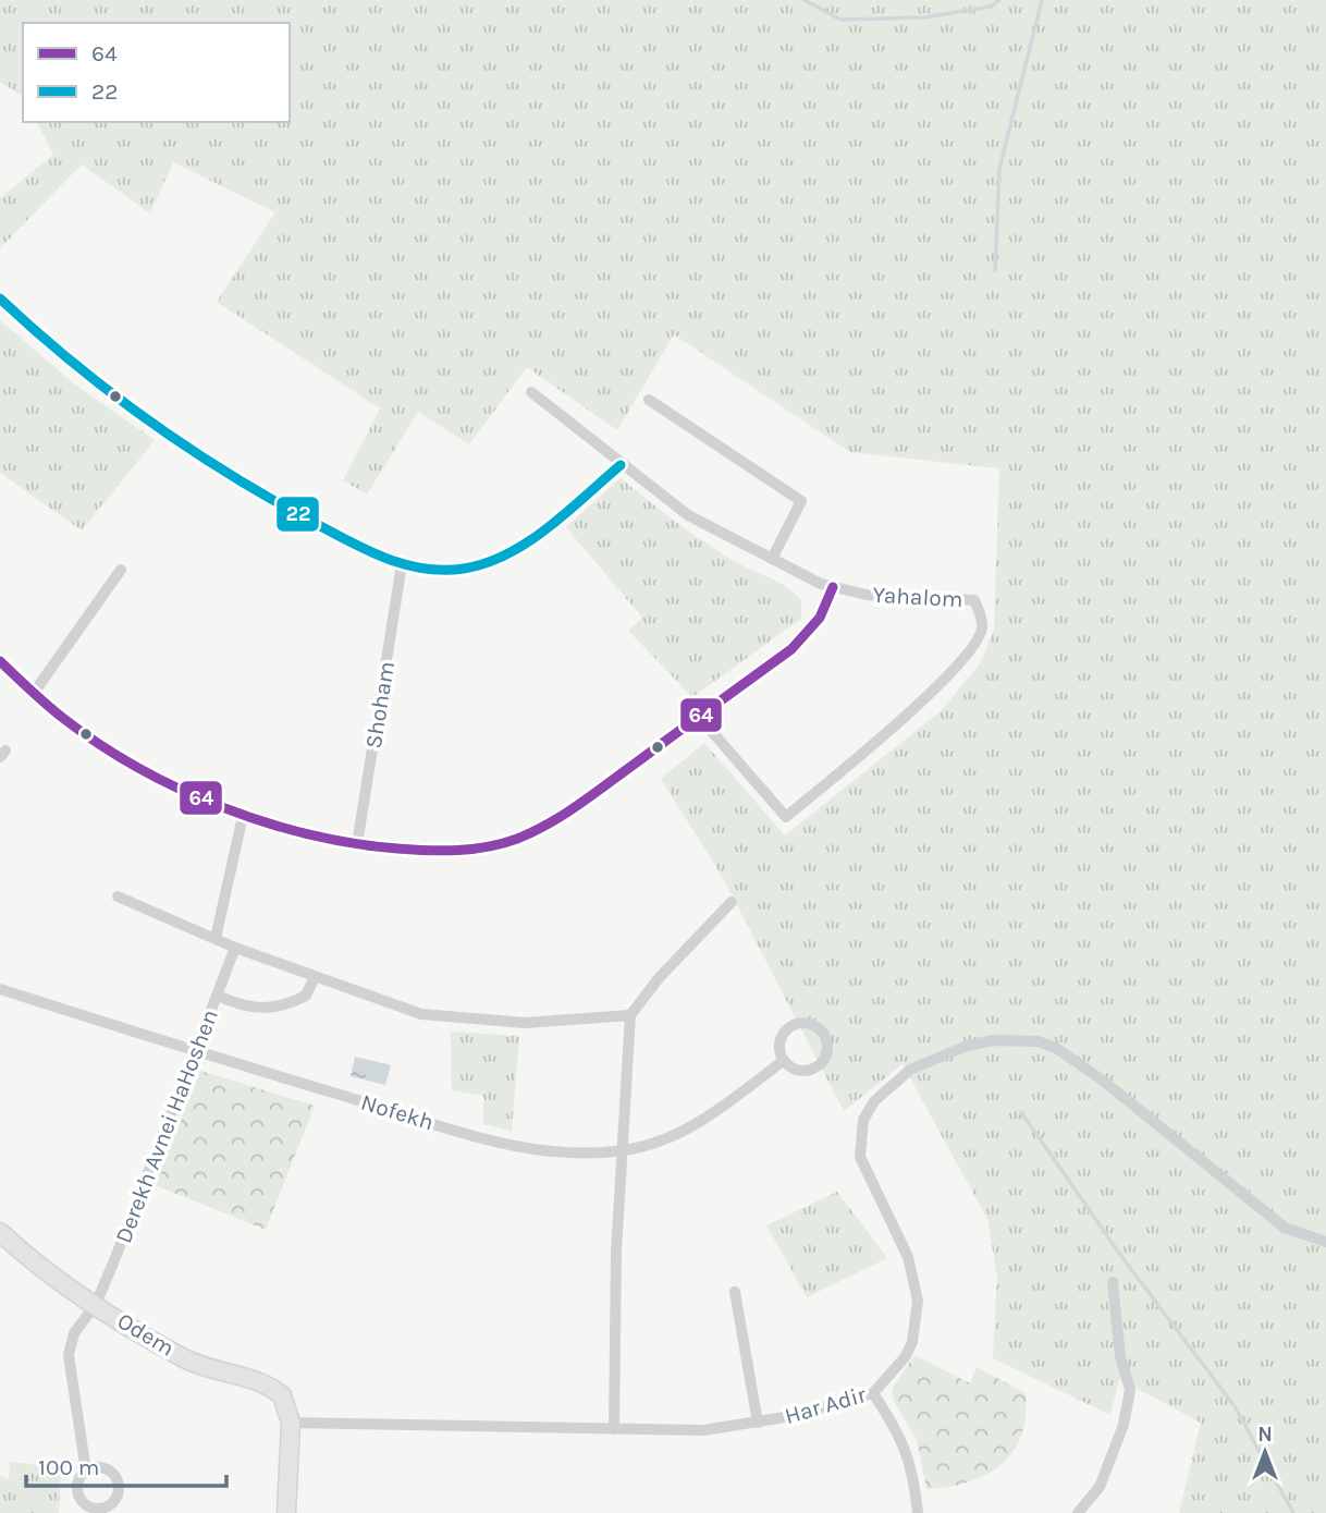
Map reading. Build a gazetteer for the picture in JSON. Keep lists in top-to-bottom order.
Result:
{
  "streets": {
    "street": [
      "Yahalom",
      "Shoham",
      "Nofekh",
      "Derekh Avnei HaHoshen",
      "Odem",
      "Har Adir"
    ]
  },
  "crossings": [
    ["Nofekh", "Derekh Avnei HaHoshen"],
    ["Derekh Avnei HaHoshen", "Odem"],
    ["Odem", "Har Adir"]
  ],
  "lines": ["transit line 22", "transit line 64"],
  "legend": ["64", "22"],
  "scale_bar": "100 m",
  "north": "top"
}
